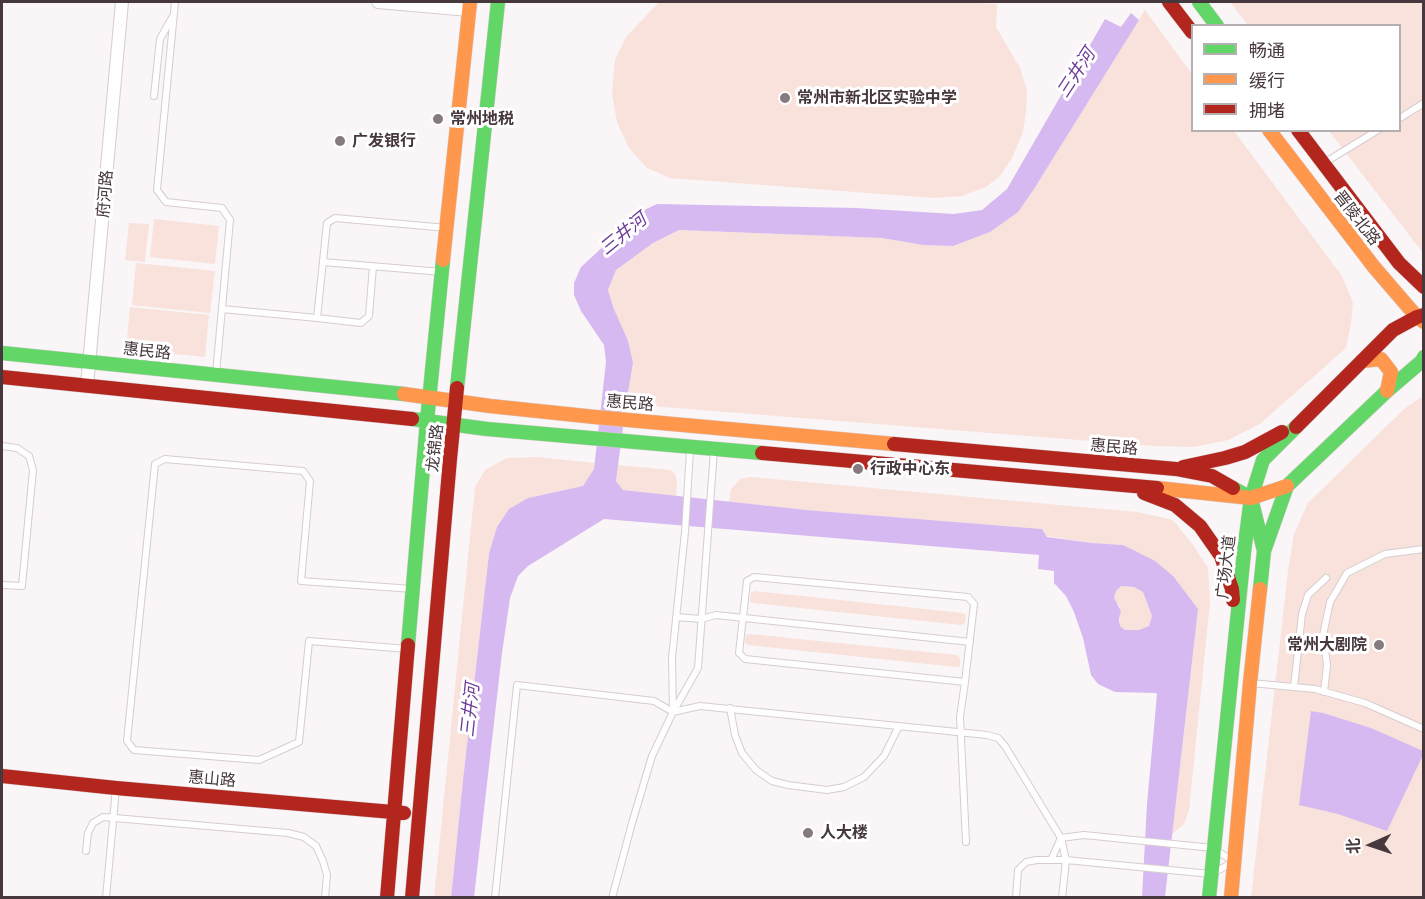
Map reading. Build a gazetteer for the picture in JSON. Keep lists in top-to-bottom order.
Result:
{
  "streets": {
    "street": [
      "府河路",
      "晋陵北路",
      "惠民路",
      "龙锦路",
      "广场大道",
      "惠山路"
    ]
  },
  "crossings": [
    ["府河路", "惠民路"],
    ["晋陵北路", "广场大道"],
    ["惠民路", "龙锦路"],
    ["惠民路", "广场大道"],
    ["龙锦路", "惠山路"]
  ],
  "water": ["三井河"],
  "places": [
    "常州市新北区实验中学",
    "常州地税",
    "广发银行",
    "行政中心东",
    "常州大剧院",
    "人大楼"
  ],
  "legend": ["畅通", "缓行", "拥堵"],
  "north": "left"
}
